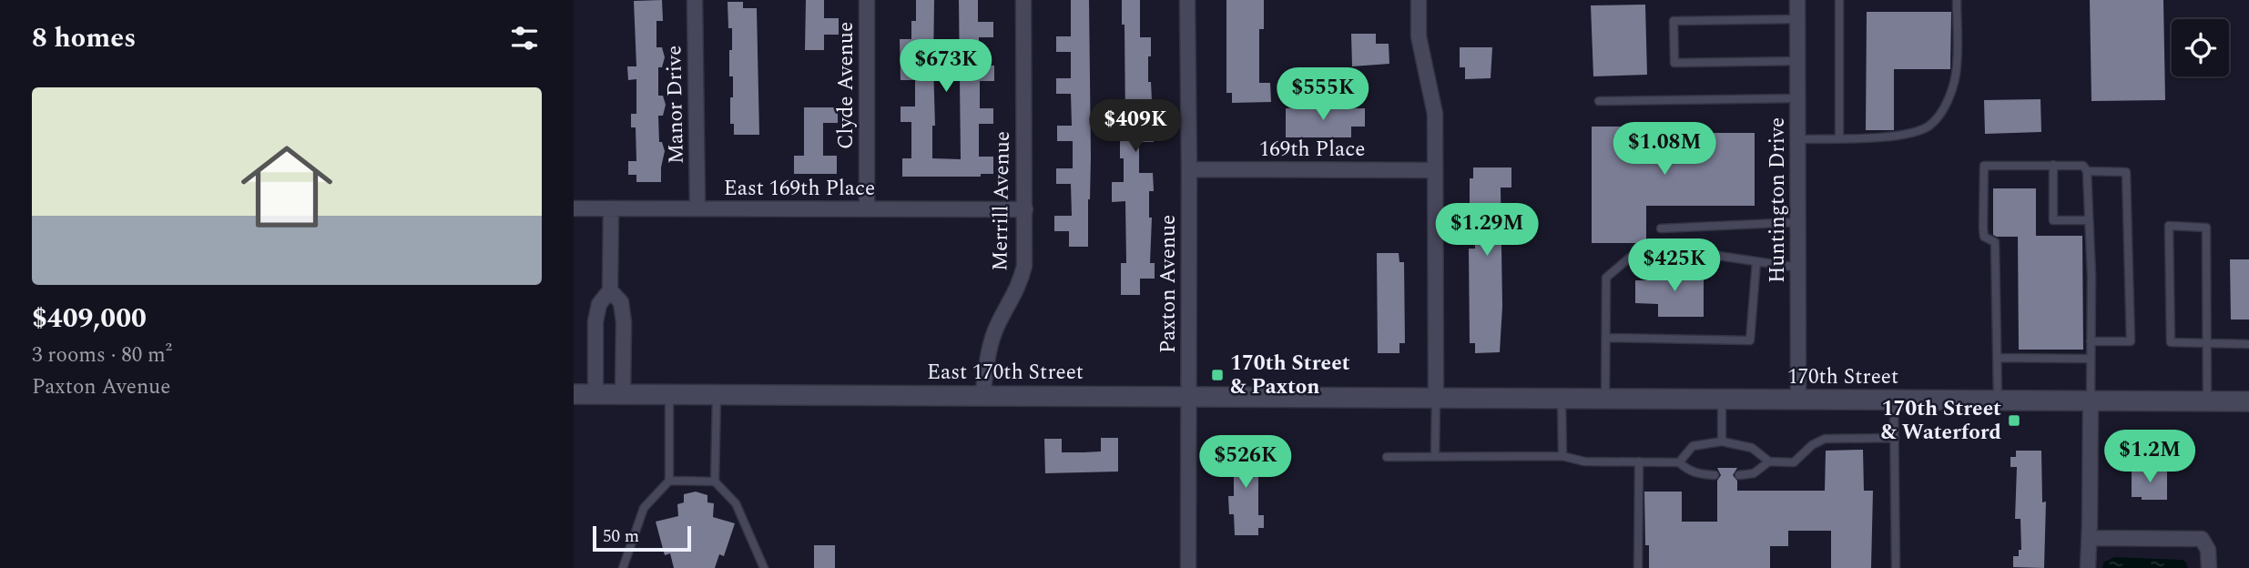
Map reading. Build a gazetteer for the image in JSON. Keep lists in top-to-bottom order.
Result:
{
  "streets": {
    "street": [
      "Clyde Avenue",
      "Manor Drive",
      "169th Place",
      "East 169th Place",
      "Huntington Drive",
      "Merrill Avenue",
      "Paxton Avenue",
      "East 170th Street",
      "170th Street"
    ]
  },
  "crossings": [
    ["Clyde Avenue", "East 169th Place"],
    ["Manor Drive", "East 169th Place"],
    ["169th Place", "Paxton Avenue"],
    ["East 169th Place", "Merrill Avenue"],
    ["Huntington Drive", "170th Street"],
    ["Merrill Avenue", "East 170th Street"],
    ["Paxton Avenue", "East 170th Street"],
    ["East 170th Street", "170th Street"]
  ],
  "places": {
    "transit": ["170th Street & Paxton", "170th Street & Waterford"]
  },
  "scale_bar": "50 m",
  "page": {
    "heading": "8 homes",
    "price": [
      "$673K",
      "$555K",
      "$409K",
      "$1.08M",
      "$1.29M",
      "$425K",
      "$1.2M",
      "$526K"
    ],
    "list": [
      {
        "name": "$409,000",
        "note": "3 rooms · 80 m² · Paxton Avenue"
      }
    ],
    "scale": "50 m"
  }
}
